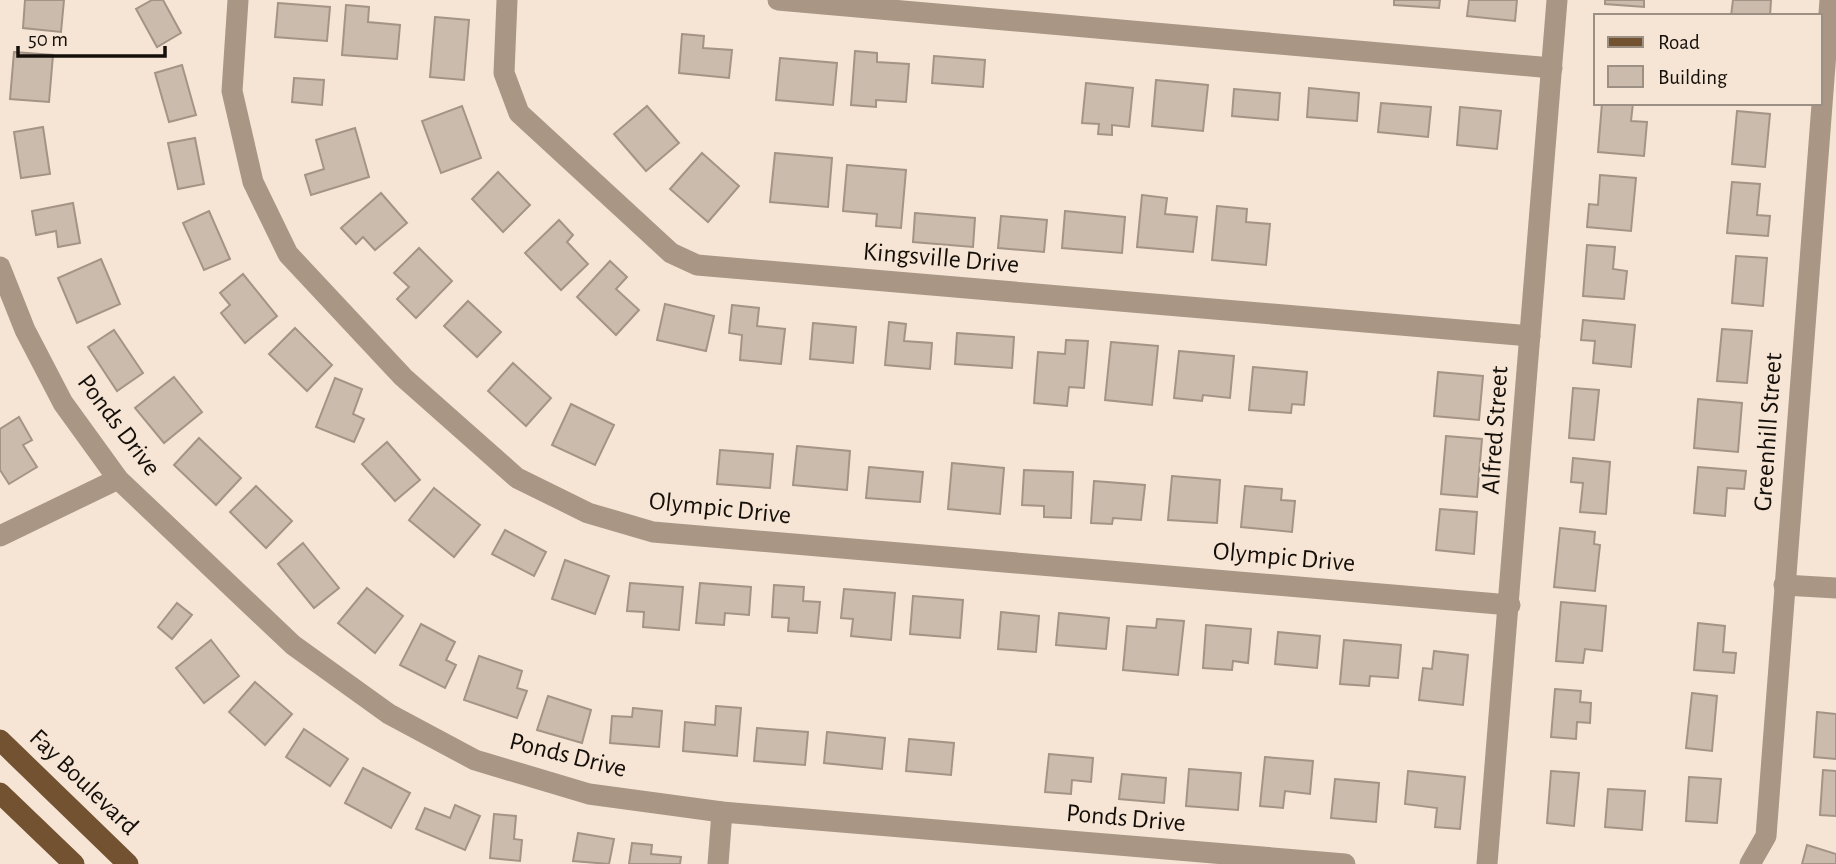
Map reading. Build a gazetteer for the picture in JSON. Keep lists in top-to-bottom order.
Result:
{
  "streets": {
    "main road": ["Fay Boulevard"],
    "street": [
      "Kingsville Drive",
      "Ponds Drive",
      "Alfred Street",
      "Greenhill Street",
      "Olympic Drive"
    ]
  },
  "crossings": [
    ["Kingsville Drive", "Alfred Street"],
    ["Alfred Street", "Olympic Drive"]
  ],
  "legend": ["Road", "Building"],
  "scale_bar": "50 m"
}
